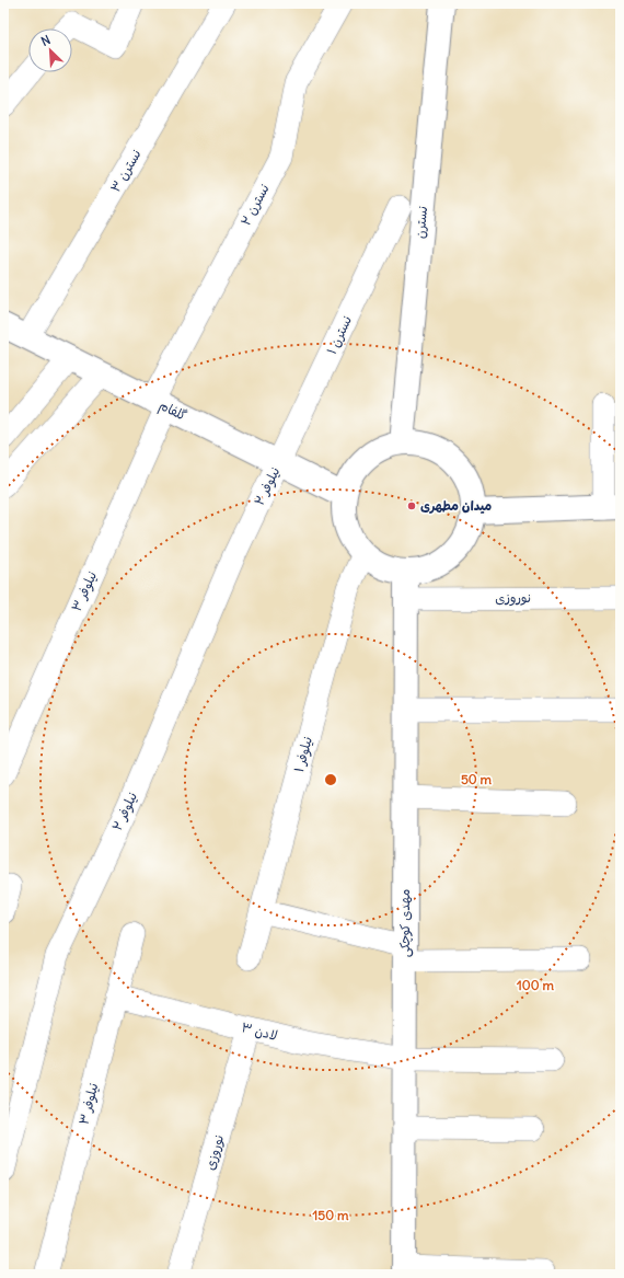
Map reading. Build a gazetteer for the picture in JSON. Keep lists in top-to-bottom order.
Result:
{
  "streets": {
    "street": [
      "نسترن ۳",
      "نسترن ۲",
      "نسترن",
      "نسترن ۱",
      "گلفام",
      "نیلوفر ۲",
      "نیلوفر ۳",
      "نوروزی",
      "نیلوفر ۱",
      "مهدی کوچکی",
      "لادن ۳"
    ]
  },
  "crossings": [
    ["نسترن ۳", "گلفام"],
    ["نسترن ۲", "گلفام"],
    ["نسترن ۲", "نیلوفر ۳"],
    ["نسترن", "گلفام"],
    ["نسترن", "نیلوفر ۱"],
    ["نسترن", "مهدی کوچکی"],
    ["نسترن ۱", "گلفام"],
    ["نسترن ۱", "نیلوفر ۲"],
    ["گلفام", "نیلوفر ۲"],
    ["گلفام", "نیلوفر ۳"],
    ["گلفام", "نیلوفر ۱"],
    ["گلفام", "مهدی کوچکی"],
    ["نیلوفر ۳", "لادن ۳"],
    ["نوروزی", "مهدی کوچکی"],
    ["نوروزی", "لادن ۳"],
    ["نیلوفر ۱", "مهدی کوچکی"],
    ["مهدی کوچکی", "لادن ۳"]
  ],
  "places": ["میدان مطهری"],
  "north": "top left",
  "rings": ["50 m", "100 m", "150 m"]
}
